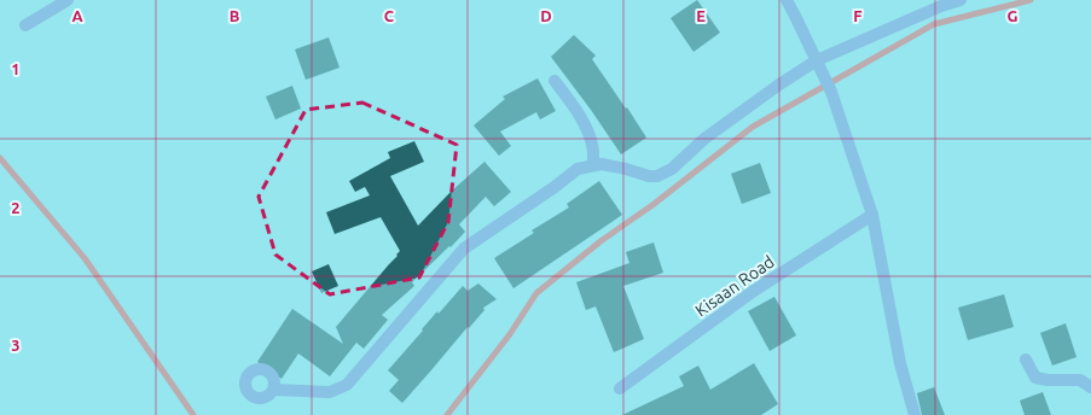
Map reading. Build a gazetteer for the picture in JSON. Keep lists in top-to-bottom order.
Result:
{
  "streets": {
    "street": ["Kisaan Road"]
  },
  "grid": {
    "columns": [
      "A",
      "B",
      "C",
      "D",
      "E",
      "F",
      "G"
    ],
    "rows": ["1", "2", "3"]
  }
}
